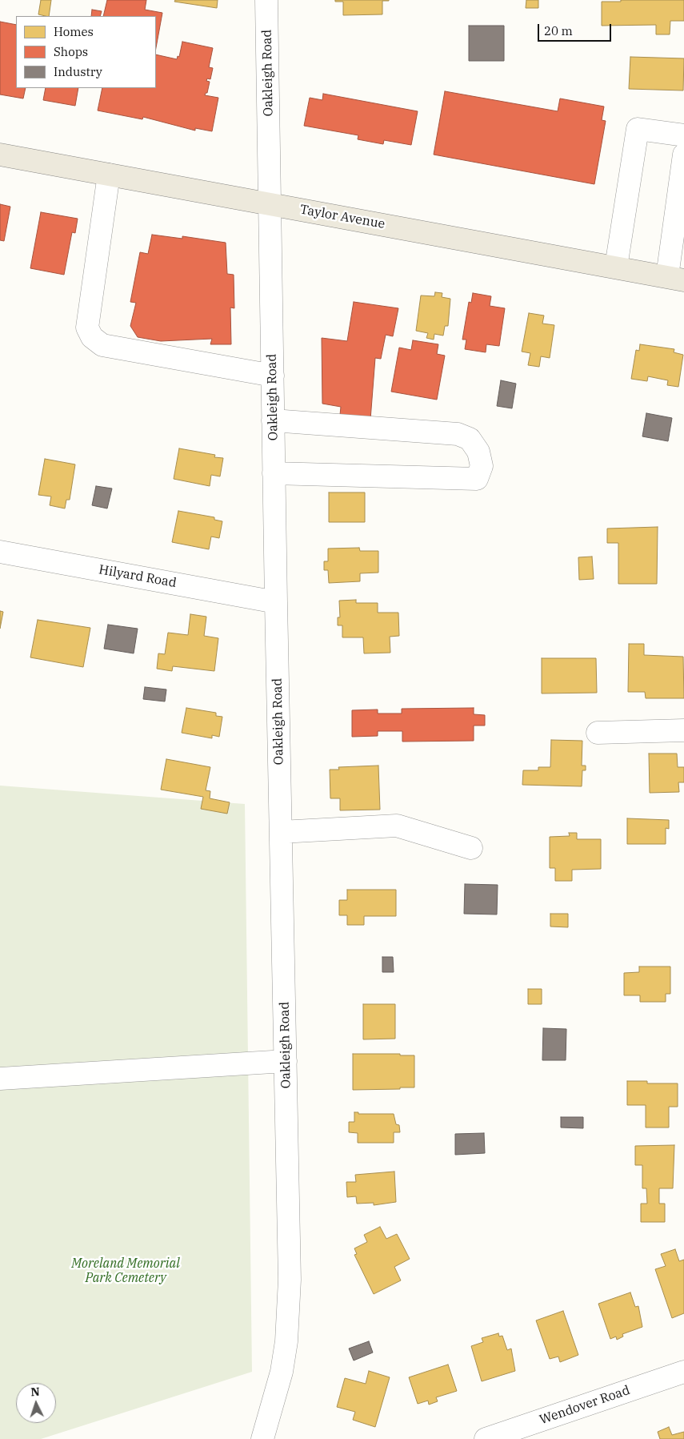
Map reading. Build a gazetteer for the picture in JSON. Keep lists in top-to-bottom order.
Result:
{
  "streets": {
    "main road": ["Taylor Avenue"],
    "street": ["Oakleigh Road", "Hilyard Road", "Wendover Road"]
  },
  "crossings": [
    ["Oakleigh Road", "Taylor Avenue"],
    ["Oakleigh Road", "Hilyard Road"]
  ],
  "parks": ["Moreland Memorial Park Cemetery"],
  "legend": ["Homes", "Shops", "Industry"],
  "scale_bar": "20 m",
  "north": "top"
}
